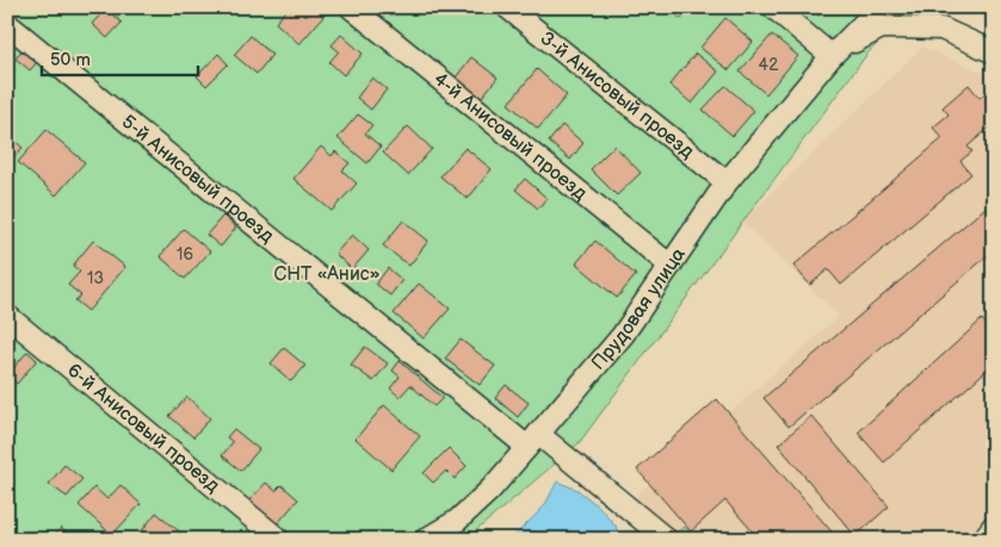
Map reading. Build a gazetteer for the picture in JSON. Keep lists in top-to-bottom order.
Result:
{
  "streets": {
    "street": [
      "3-й Анисовый проезд",
      "4-й Анисовый проезд",
      "5-й Анисовый проезд",
      "Прудовая улица",
      "6-й Анисовый проезд"
    ]
  },
  "crossings": [
    ["3-й Анисовый проезд", "Прудовая улица"],
    ["4-й Анисовый проезд", "Прудовая улица"],
    ["5-й Анисовый проезд", "Прудовая улица"]
  ],
  "parks": ["СНТ «Анис»"],
  "house_numbers": ["42", "16", "13"],
  "scale_bar": "50 m"
}
